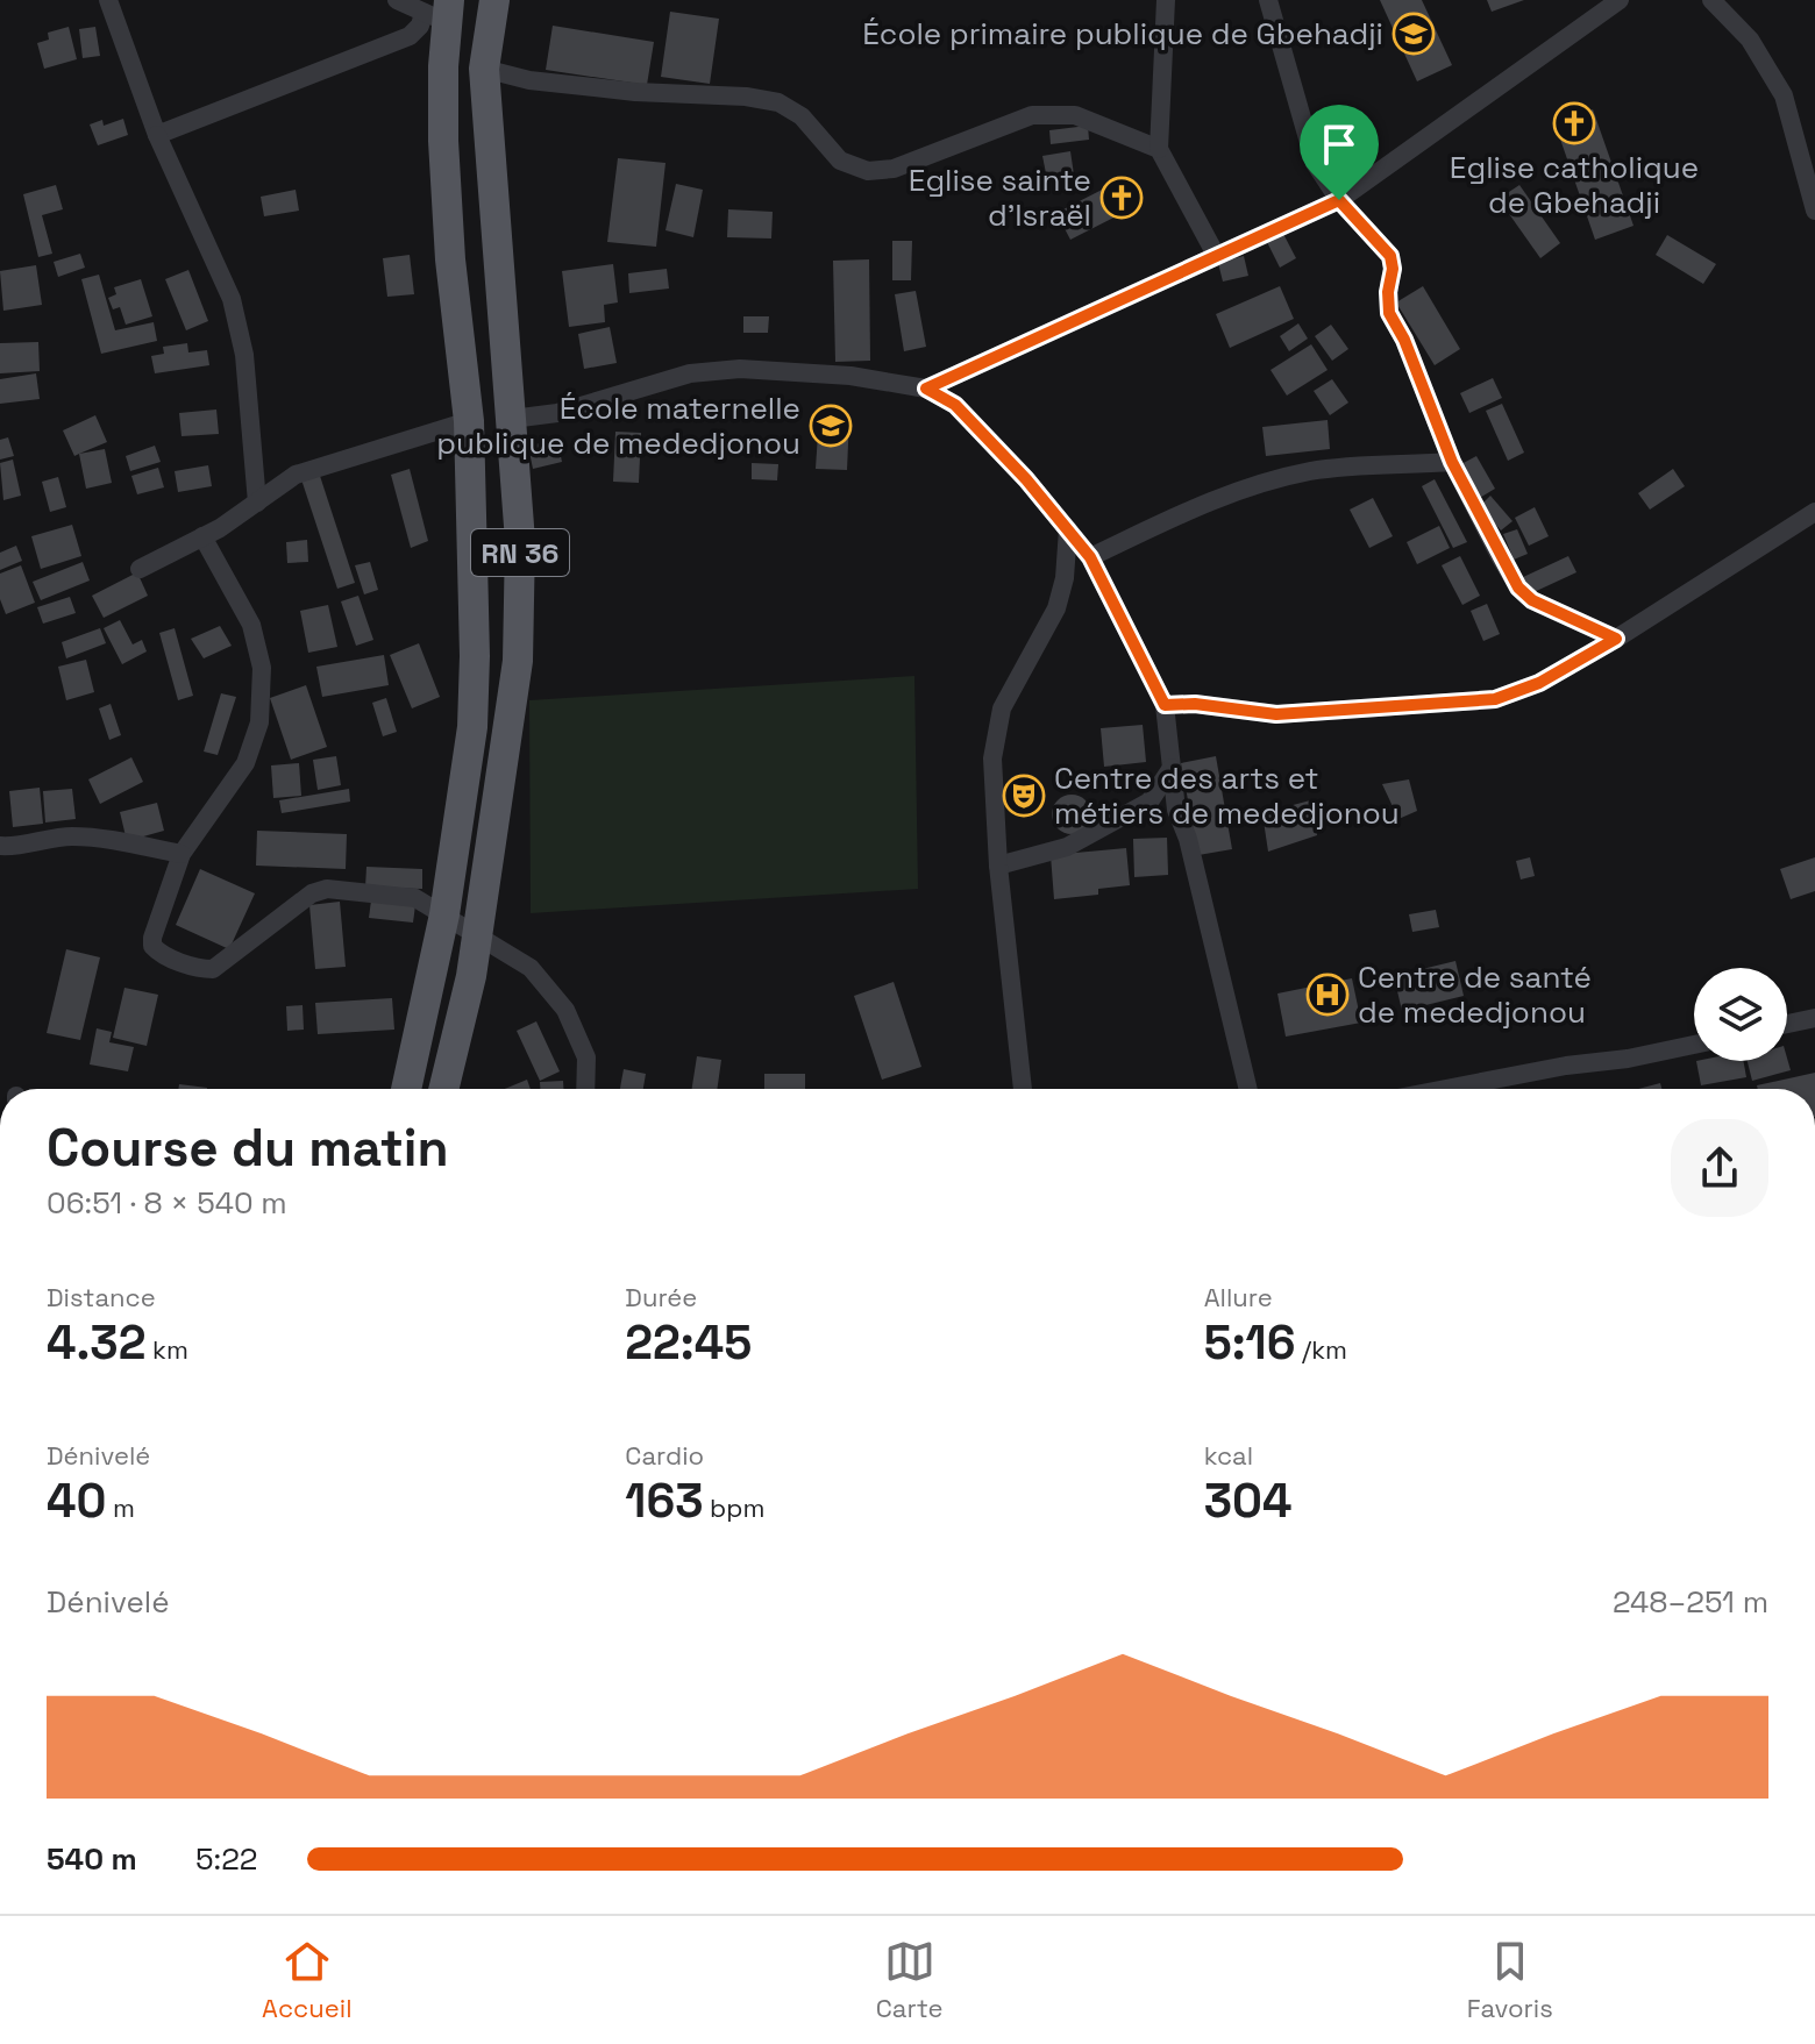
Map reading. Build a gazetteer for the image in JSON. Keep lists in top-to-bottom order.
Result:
{
  "streets": {
    "main road": ["RN 36"]
  },
  "places": {
    "school or university": ["École primaire publique de Gbehadji", "École maternelle publique de mededjonou"],
    "church": ["Eglise catholique de Gbehadji", "Eglise sainte d'Israël"],
    "theatre": ["Centre des arts et métiers de mededjonou"],
    "hospital": ["Centre de santé de mededjonou"]
  },
  "page": {
    "heading": ["Course du matin", "06:51 · 8 × 540 m"],
    "stats": [
      ["Distance", "4.32 km"],
      ["Durée", "22:45"],
      ["Allure", "5:16 /km"],
      ["Dénivelé", "40 m"],
      ["Cardio", "163 bpm"],
      ["kcal", "304"]
    ],
    "chart": ["Dénivelé", "248–251 m"],
    "list": [
      {
        "name": "540 m",
        "note": "5:22"
      }
    ],
    "tabs": ["Accueil", "Carte", "Favoris"]
  }
}
